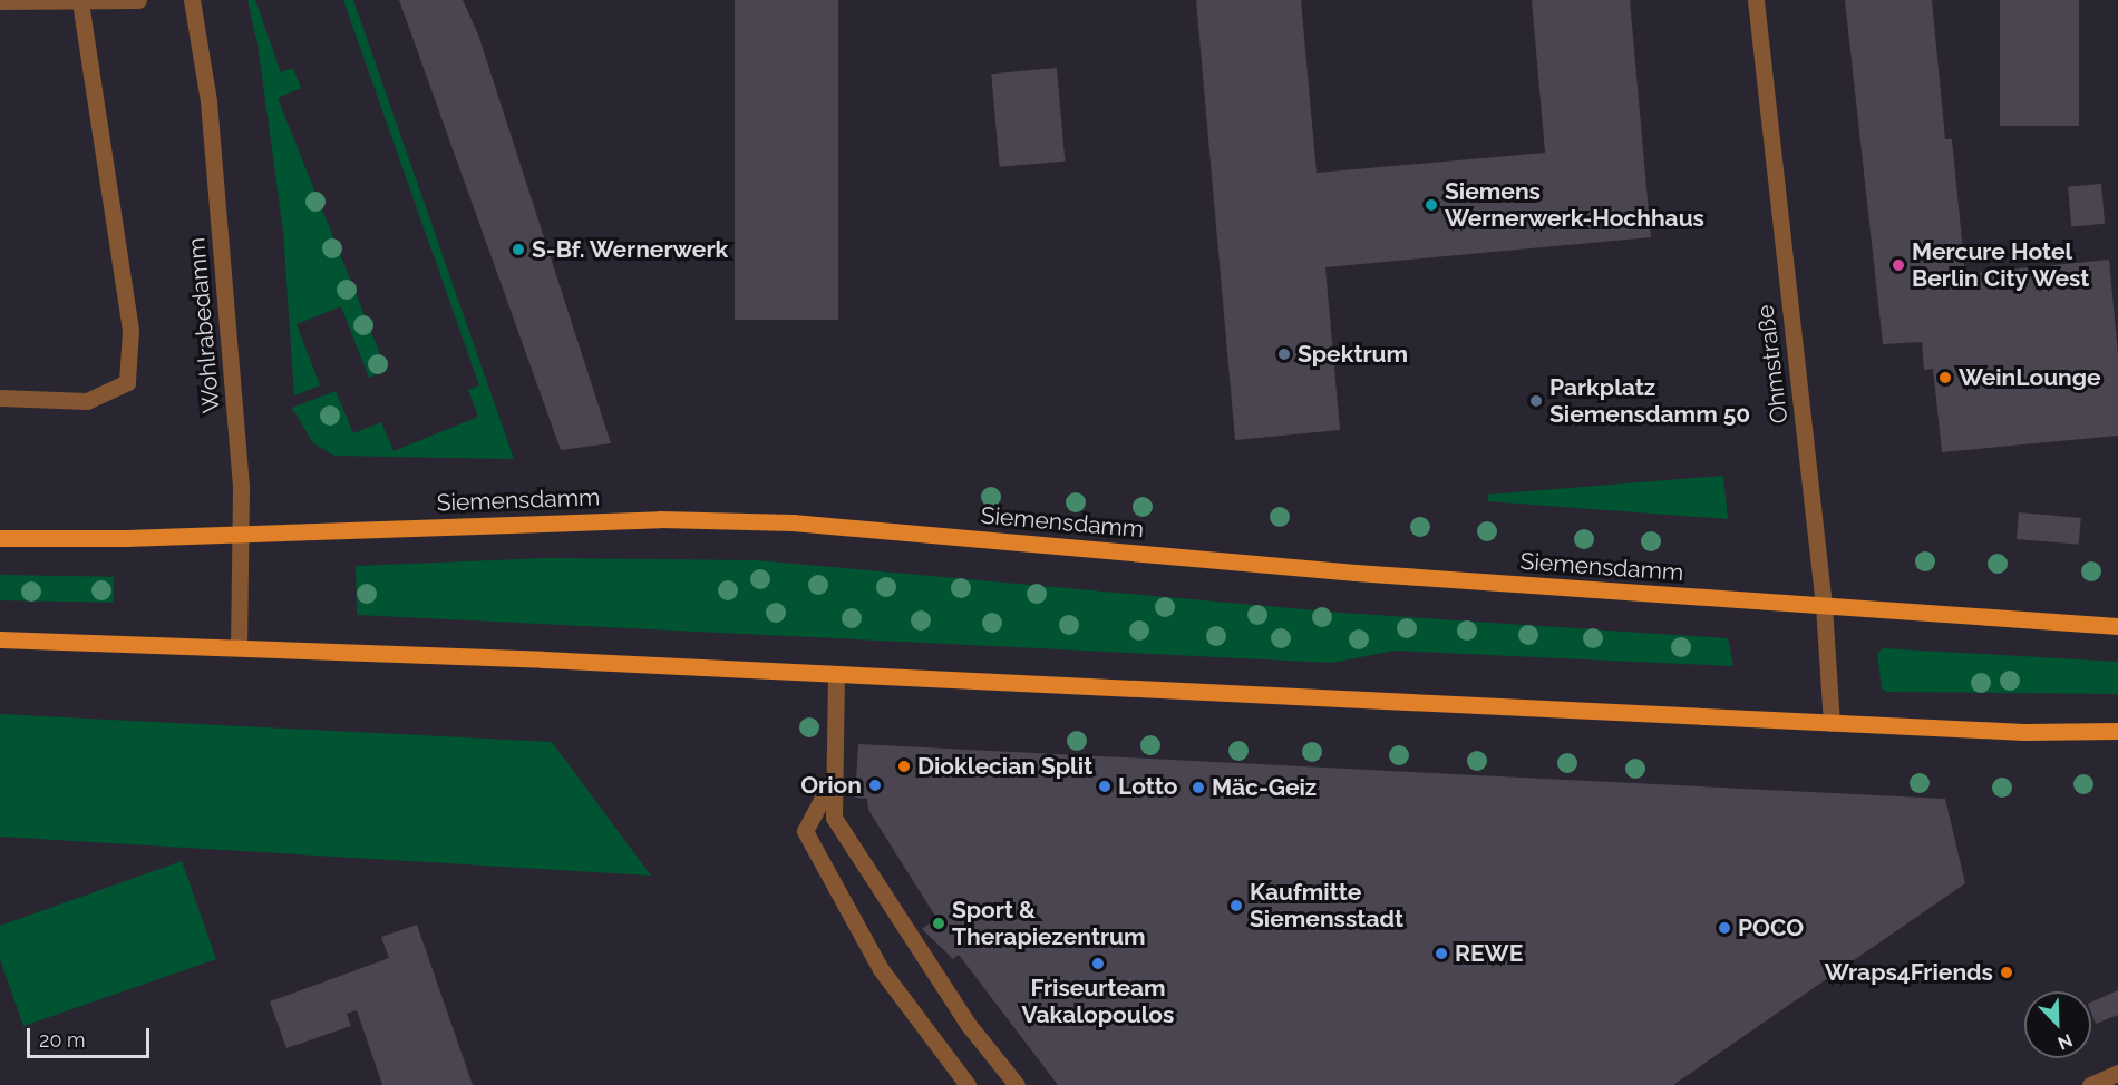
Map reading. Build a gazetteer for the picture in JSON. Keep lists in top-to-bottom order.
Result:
{
  "streets": {
    "main road": ["Siemensdamm"],
    "street": ["Wohlrabedamm", "Ohmstraße"]
  },
  "crossings": [
    ["Wohlrabedamm", "Siemensdamm"],
    ["Ohmstraße", "Siemensdamm"]
  ],
  "places": [
    "Siemens Wernerwerk-Hochhaus",
    "S-Bf. Wernerwerk",
    "Mercure Hotel Berlin City West",
    "Spektrum",
    "WeinLounge",
    "Parkplatz Siemensdamm 50",
    "Dioklecian Split",
    "Orion",
    "Lotto",
    "Mäc-Geiz",
    "Kaufmitte Siemensstadt",
    "Sport & Therapiezentrum",
    "POCO",
    "REWE",
    "Friseurteam Vakalopoulos",
    "Wraps4Friends"
  ],
  "scale_bar": "20 m",
  "north": "bottom right"
}
